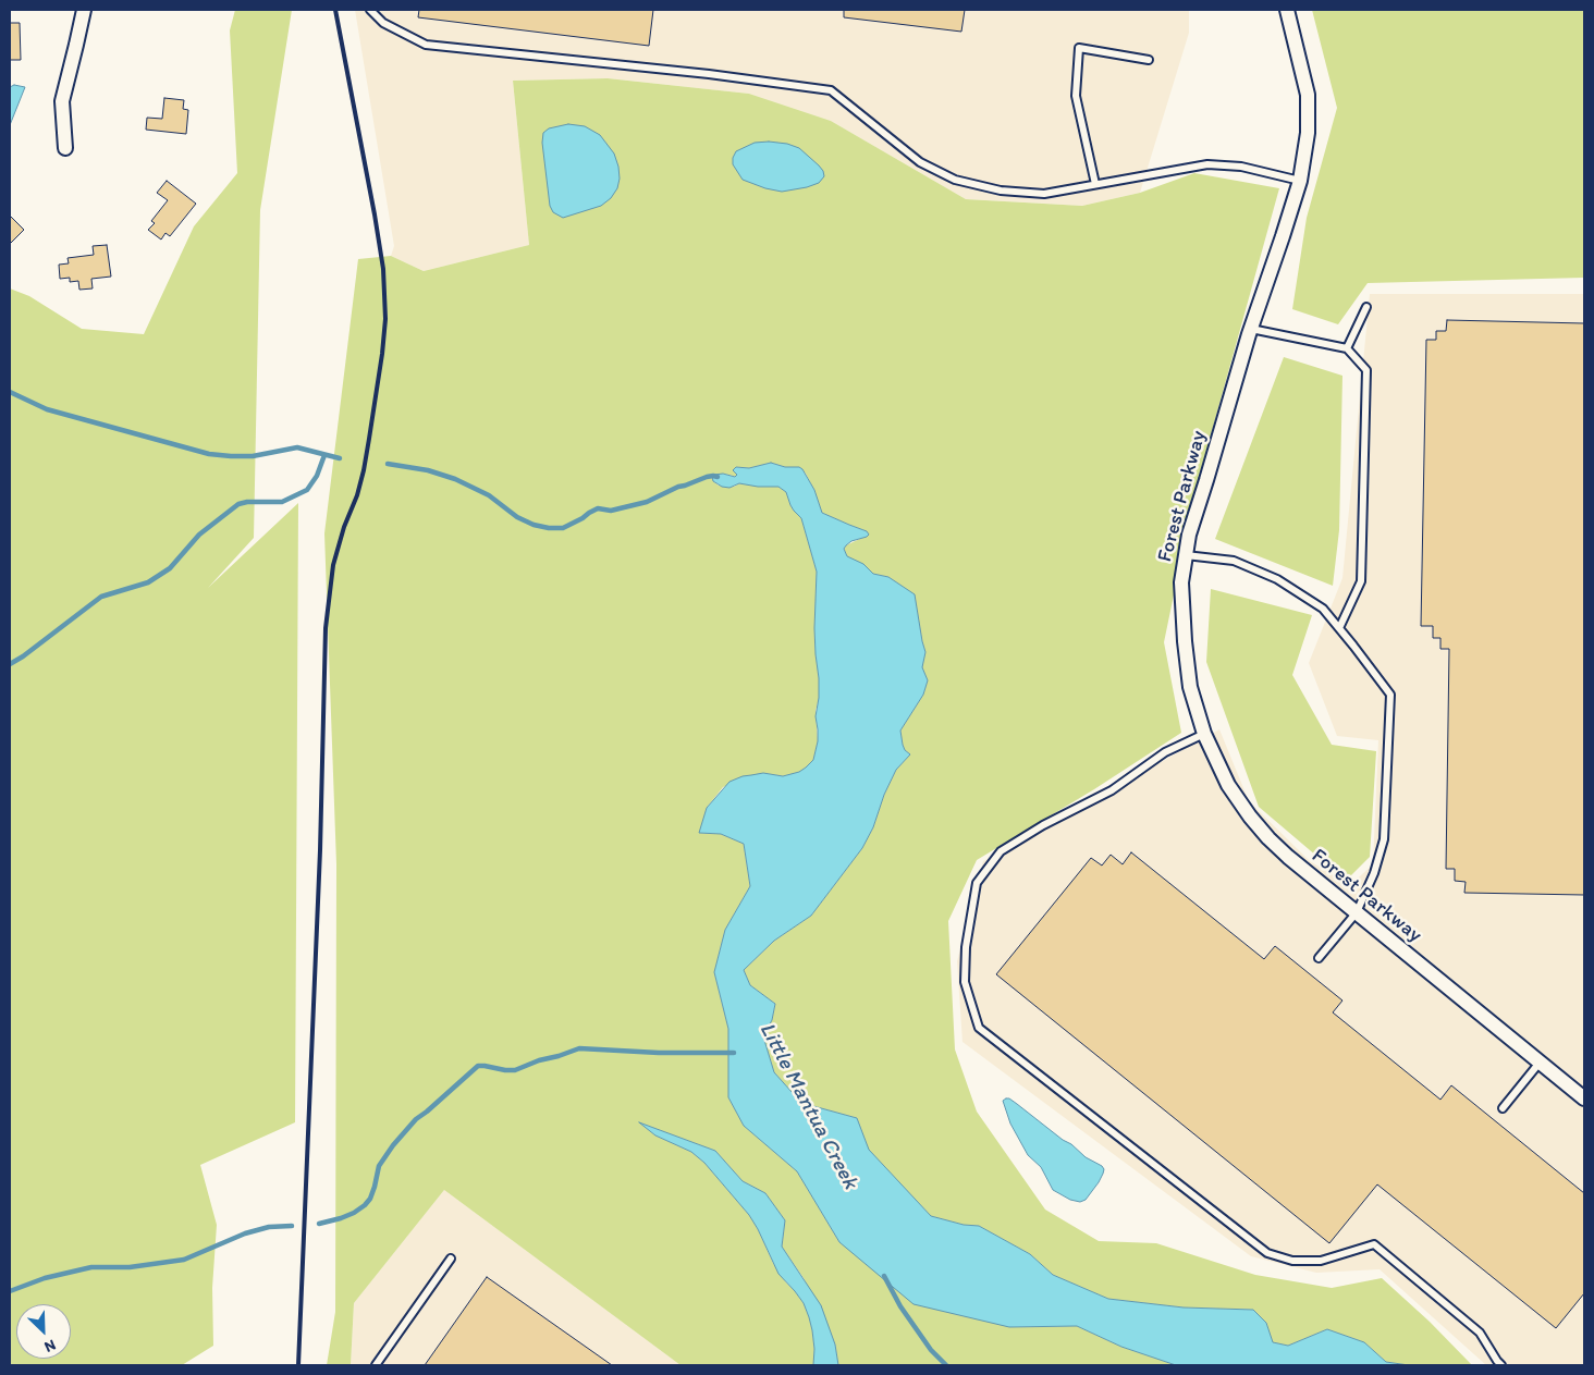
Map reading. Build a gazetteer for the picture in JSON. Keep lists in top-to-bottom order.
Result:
{
  "streets": {
    "street": ["Forest Parkway"]
  },
  "water": ["Little Mantua Creek"],
  "north": "bottom right"
}
